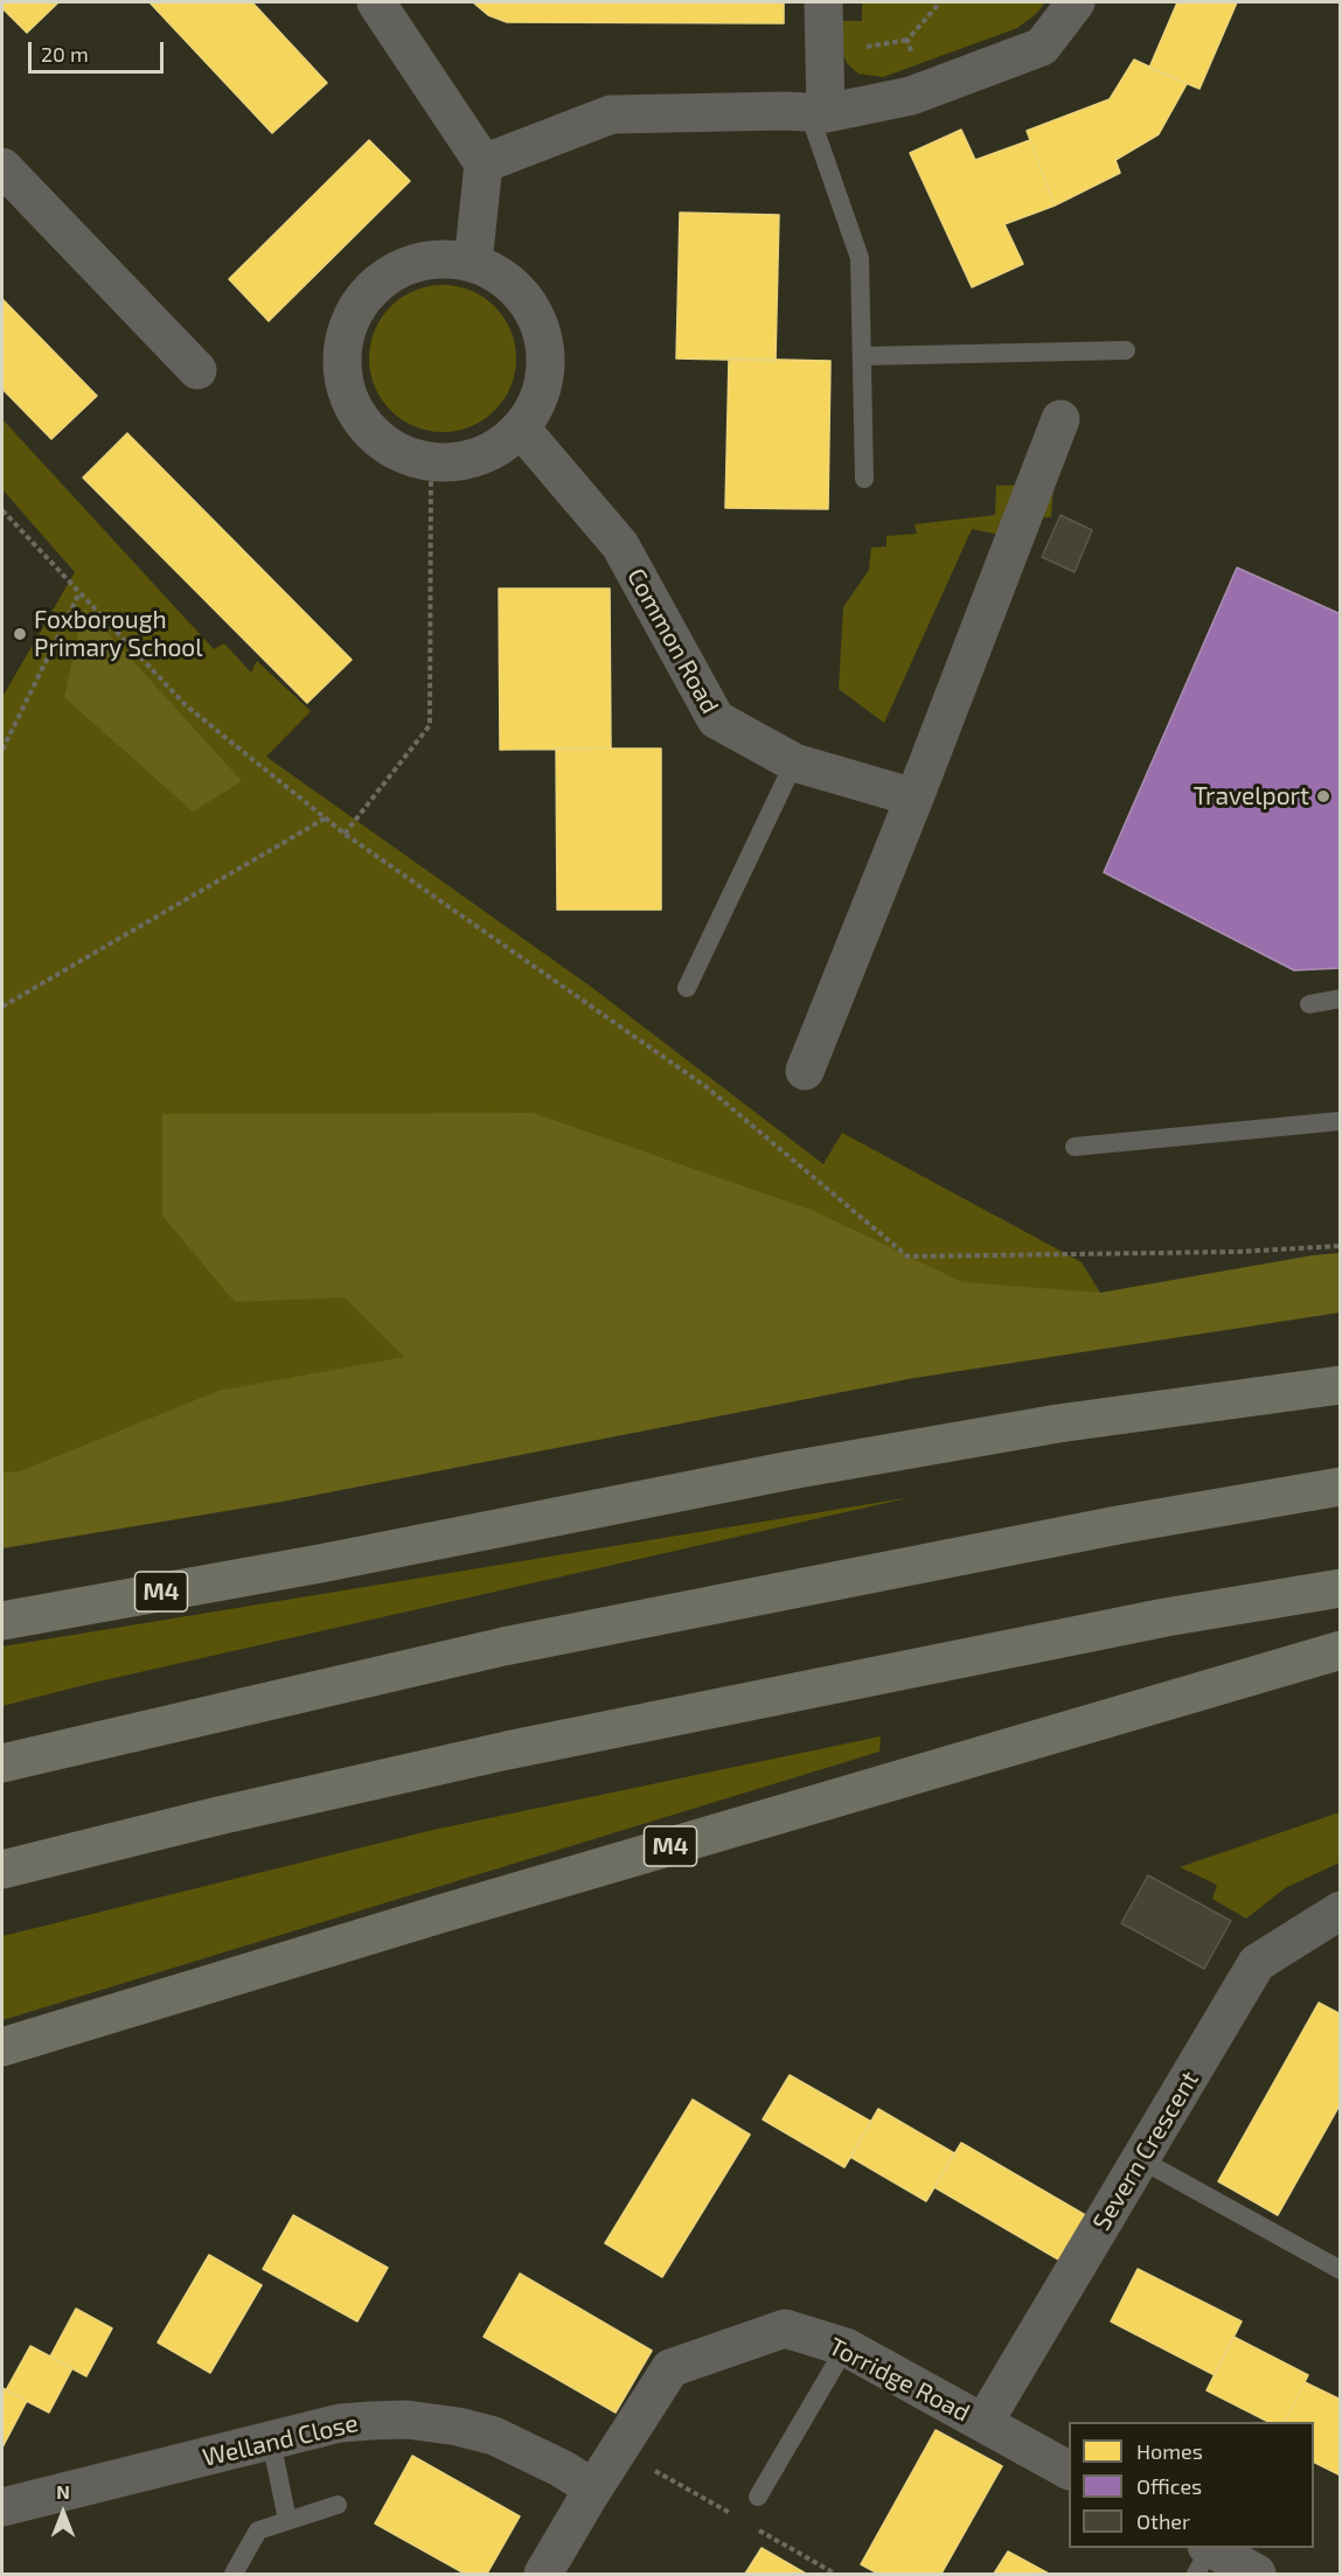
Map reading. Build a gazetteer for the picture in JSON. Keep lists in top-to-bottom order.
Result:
{
  "streets": {
    "highway": ["M4"],
    "street": [
      "Common Road",
      "Severn Crescent",
      "Torridge Road",
      "Welland Close"
    ]
  },
  "crossings": [
    ["Severn Crescent", "Torridge Road"],
    ["Torridge Road", "Welland Close"]
  ],
  "places": ["Foxborough Primary School", "Travelport"],
  "legend": ["Homes", "Offices", "Other"],
  "scale_bar": "20 m",
  "north": "top"
}
